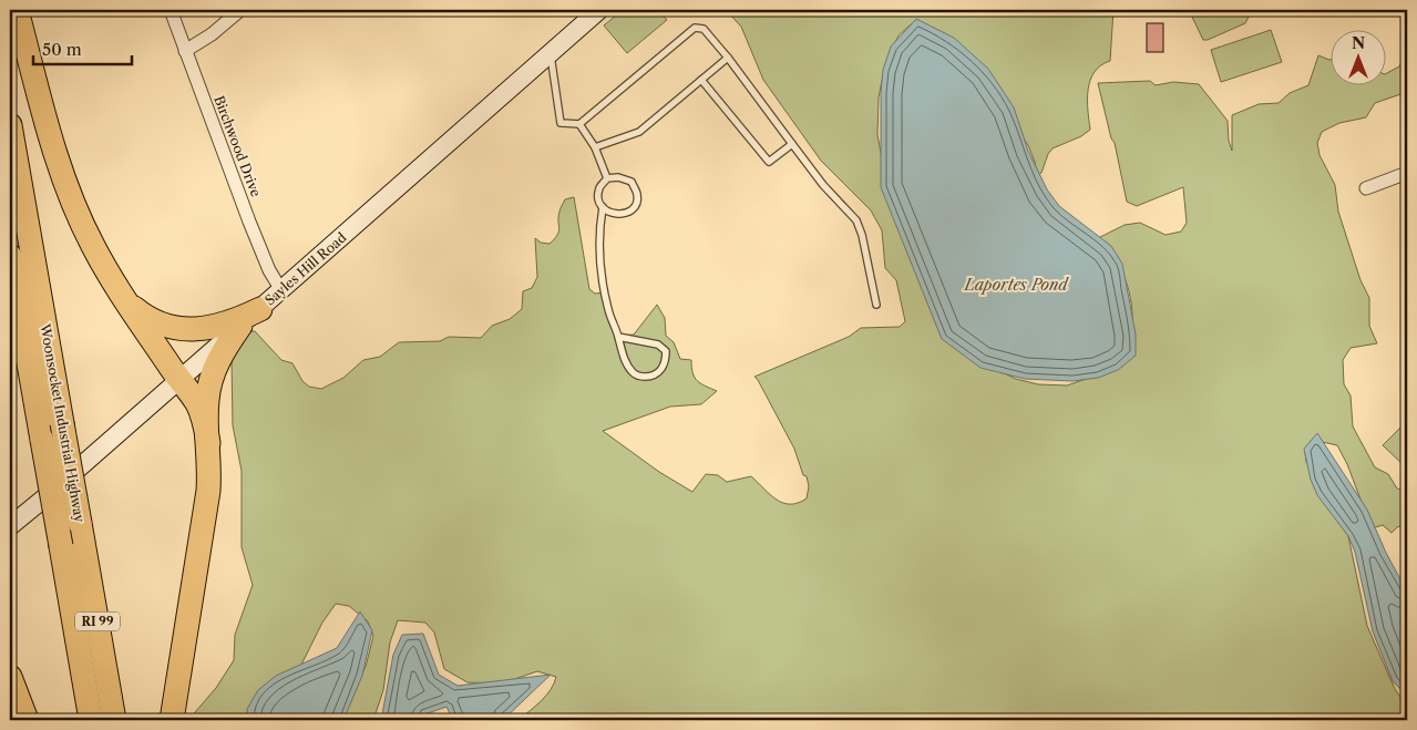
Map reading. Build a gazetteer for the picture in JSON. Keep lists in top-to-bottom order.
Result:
{
  "streets": {
    "highway": ["Woonsocket Industrial Highway", "RI 99"],
    "main road": ["Sayles Hill Road"],
    "street": ["Birchwood Drive"]
  },
  "crossings": [
    ["Birchwood Drive", "Sayles Hill Road"]
  ],
  "water": ["Laportes Pond"],
  "scale_bar": "50 m",
  "north": "top"
}
